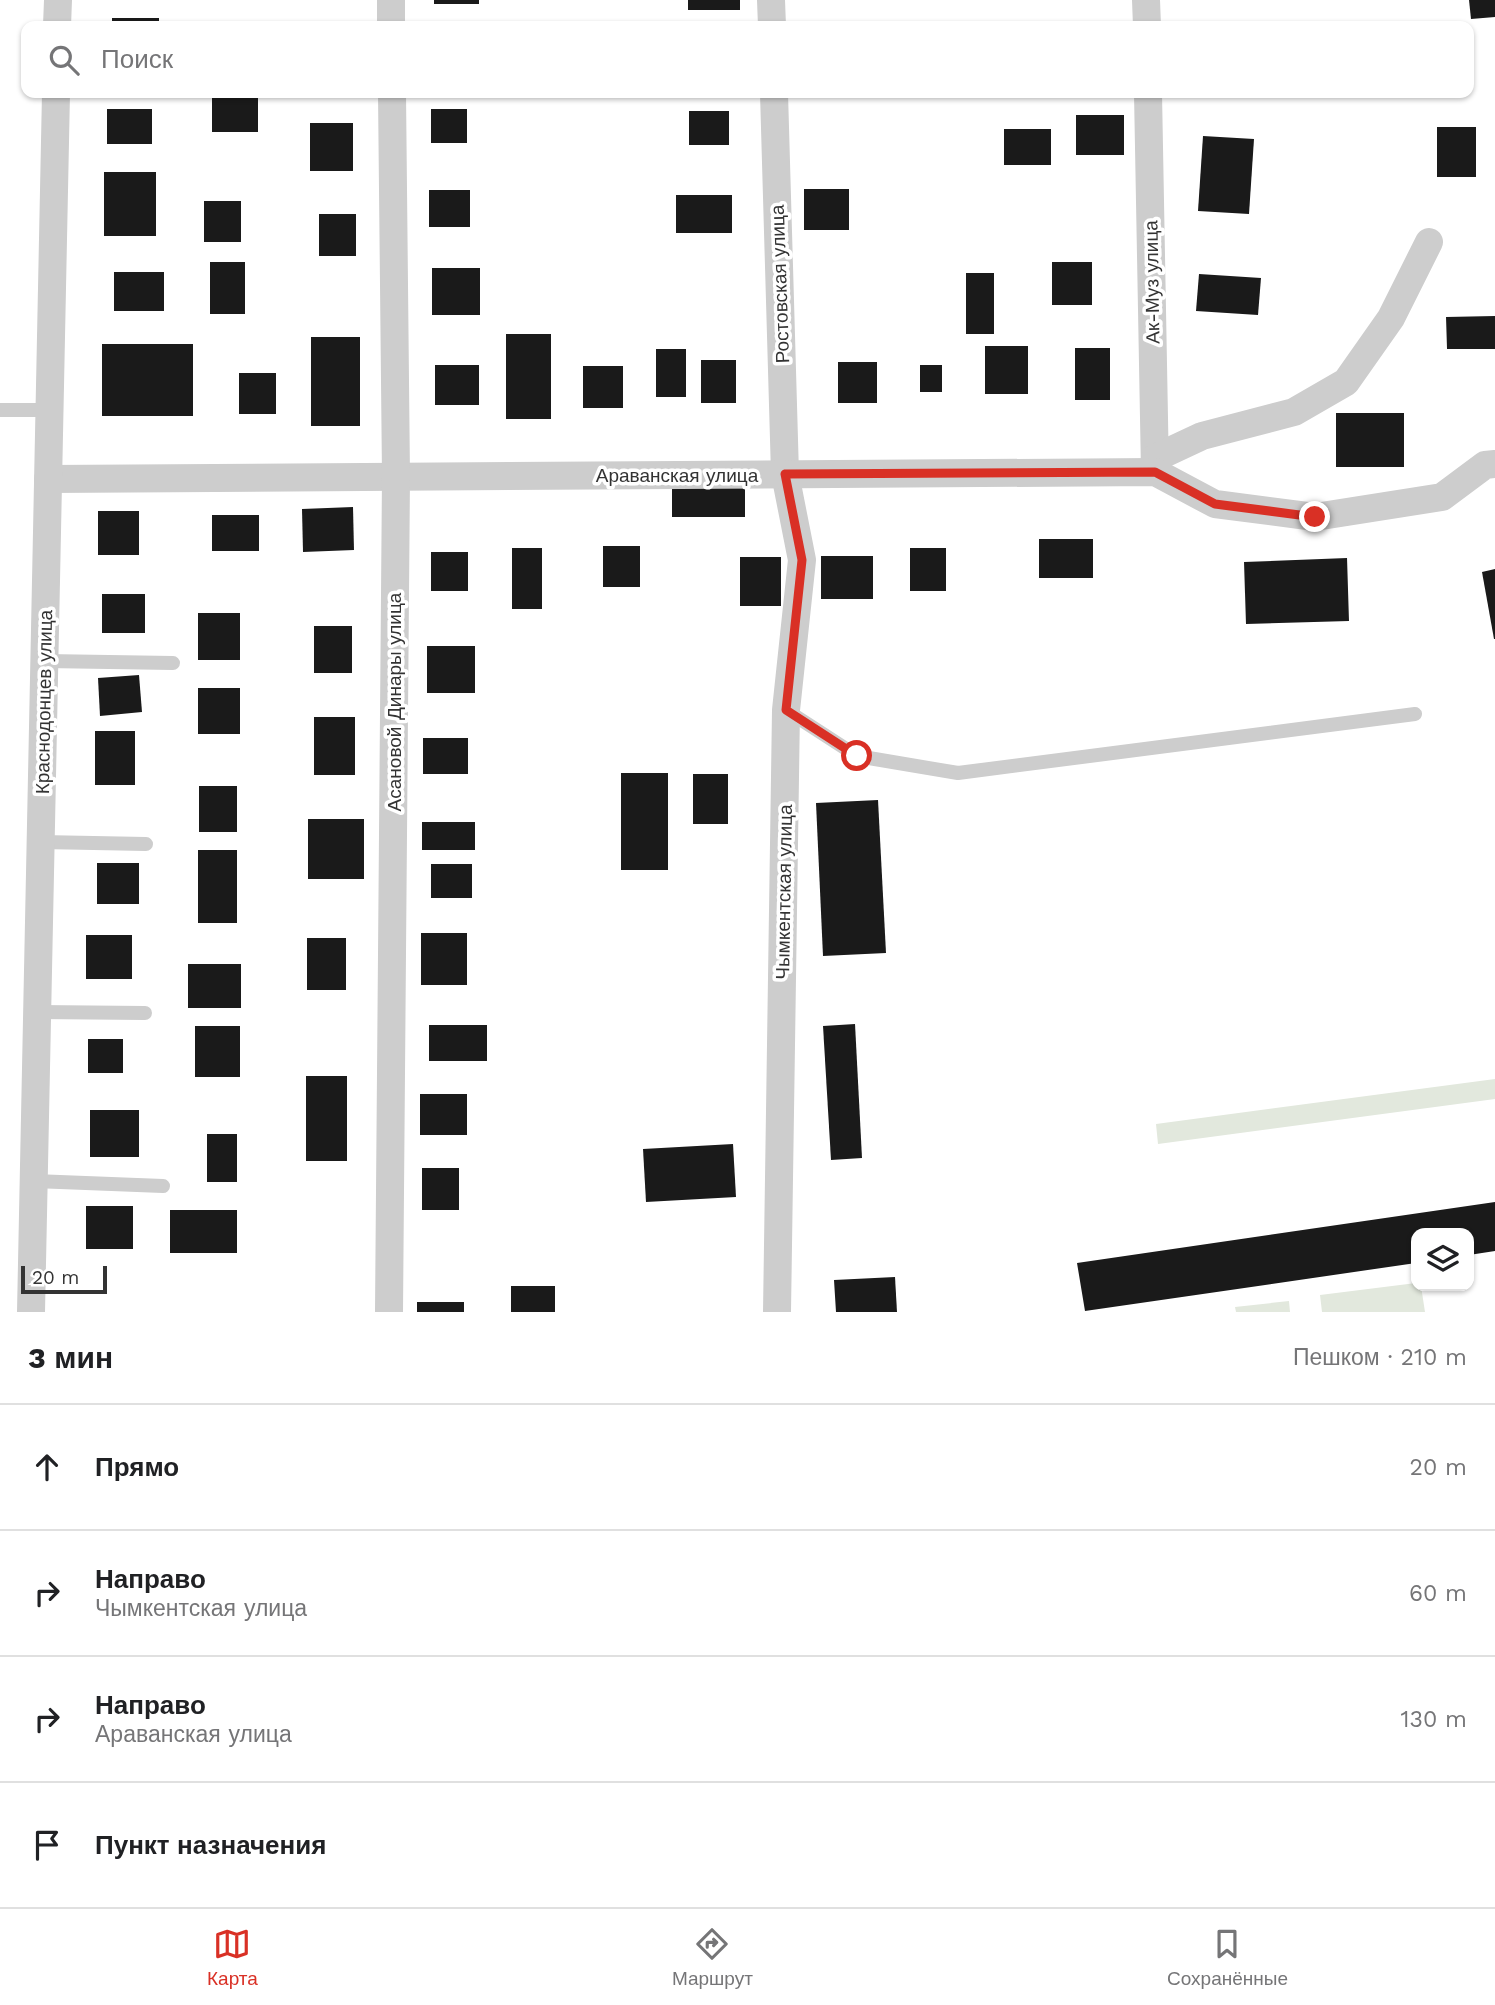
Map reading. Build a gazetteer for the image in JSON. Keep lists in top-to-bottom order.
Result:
{
  "streets": {
    "street": [
      "Ак-Муз улица",
      "Ростовская улица",
      "Араванская улица",
      "Краснодонцев улица",
      "Асановой Динары улица",
      "Чымкентская улица"
    ]
  },
  "crossings": [
    ["Ак-Муз улица", "Араванская улица"],
    ["Ростовская улица", "Араванская улица"],
    ["Ростовская улица", "Чымкентская улица"],
    ["Араванская улица", "Краснодонцев улица"],
    ["Араванская улица", "Асановой Динары улица"],
    ["Араванская улица", "Чымкентская улица"]
  ],
  "scale_bar": "20 m",
  "page": {
    "search": "Поиск",
    "scale": "20 m",
    "heading": ["3 мин", "Пешком · 210 m"],
    "list": [
      ["Прямо", "20 m"],
      ["Направо", "Чымкентская улица", "60 m"],
      ["Направо", "Араванская улица", "130 m"],
      "Пункт назначения"
    ],
    "nav": ["Карта", "Маршрут", "Сохранённые"]
  }
}
